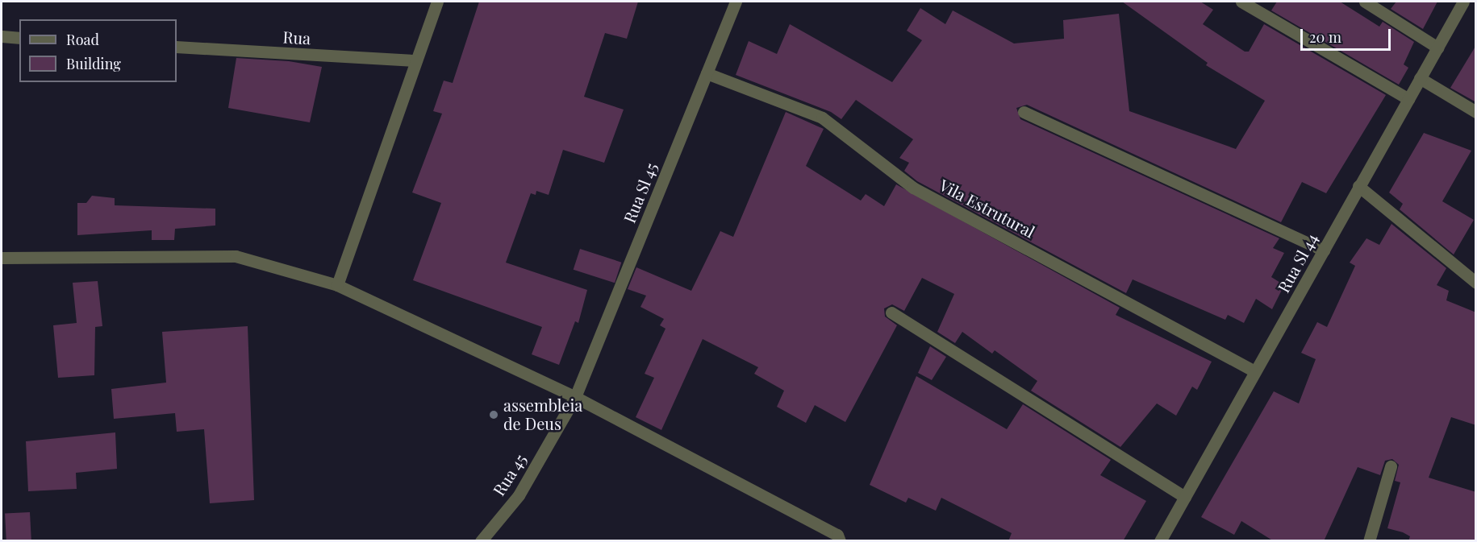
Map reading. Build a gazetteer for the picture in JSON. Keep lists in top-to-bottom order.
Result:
{
  "streets": {
    "street": [
      "Rua",
      "Rua Sl 45",
      "Vila Estrutural",
      "Rua Sl 44",
      "Rua 45"
    ]
  },
  "crossings": [
    ["Rua Sl 45", "Vila Estrutural"],
    ["Rua Sl 45", "Rua 45"],
    ["Vila Estrutural", "Rua Sl 44"]
  ],
  "places": ["assembleia de Deus"],
  "legend": ["Road", "Building"],
  "scale_bar": "20 m"
}
